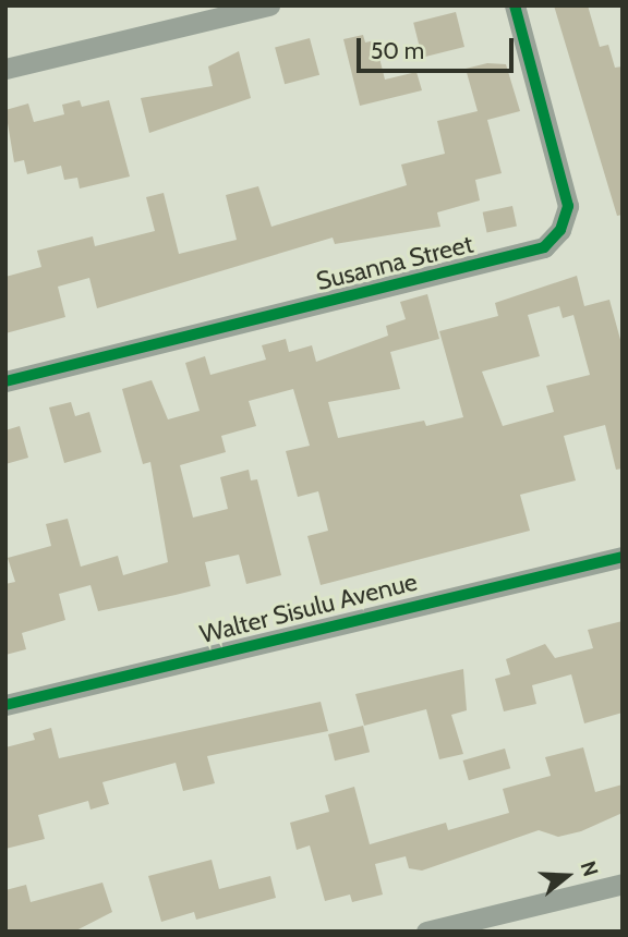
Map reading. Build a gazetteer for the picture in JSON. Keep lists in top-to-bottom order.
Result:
{
  "streets": {
    "street": ["Susanna Street", "Walter Sisulu Avenue"]
  },
  "scale_bar": "50 m",
  "north": "right"
}
